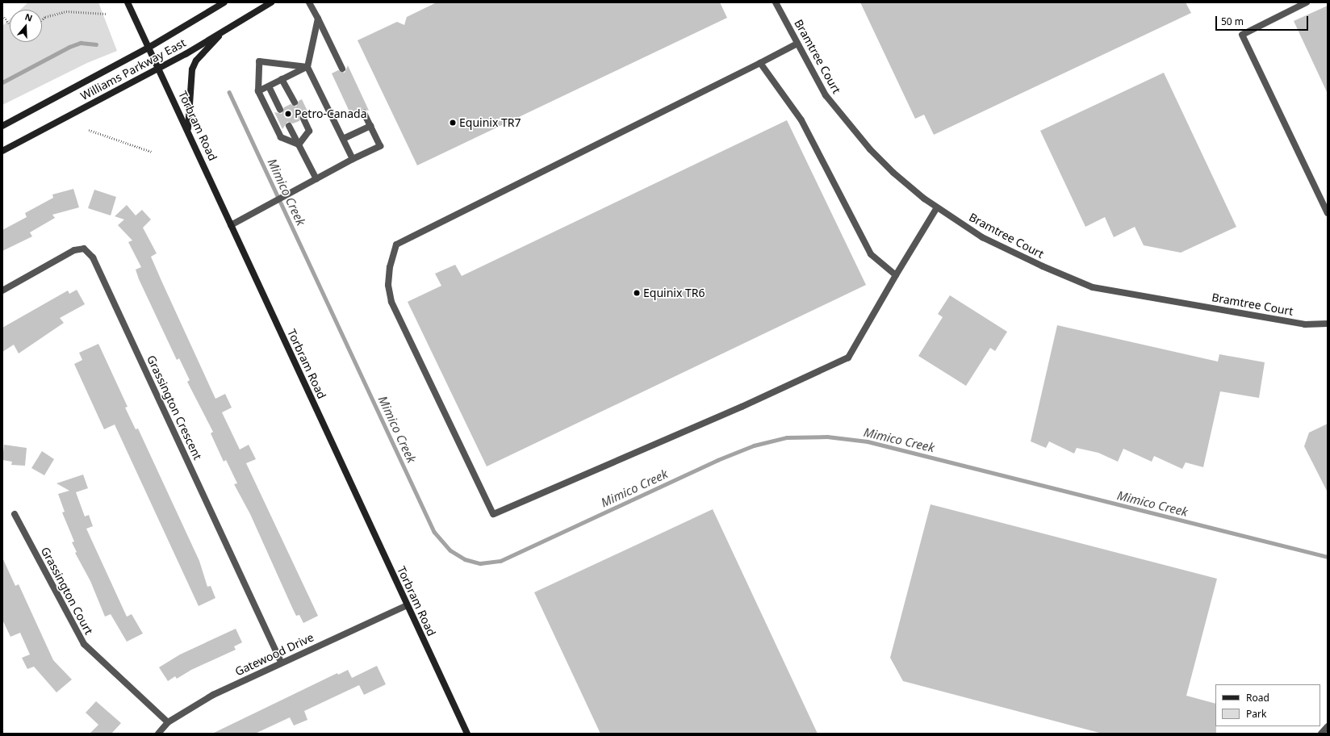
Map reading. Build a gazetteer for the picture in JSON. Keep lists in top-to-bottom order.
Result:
{
  "streets": {
    "main road": ["Williams Parkway East", "Torbram Road"],
    "street": [
      "Bramtree Court",
      "Grassington Crescent",
      "Grassington Court",
      "Gatewood Drive"
    ]
  },
  "crossings": [
    ["Williams Parkway East", "Torbram Road"],
    ["Torbram Road", "Gatewood Drive"],
    ["Grassington Crescent", "Gatewood Drive"],
    ["Grassington Court", "Gatewood Drive"]
  ],
  "water": ["Mimico Creek"],
  "places": ["Petro-Canada", "Equinix TR7", "Equinix TR6"],
  "legend": ["Road", "Park"],
  "scale_bar": "50 m",
  "north": "top"
}
